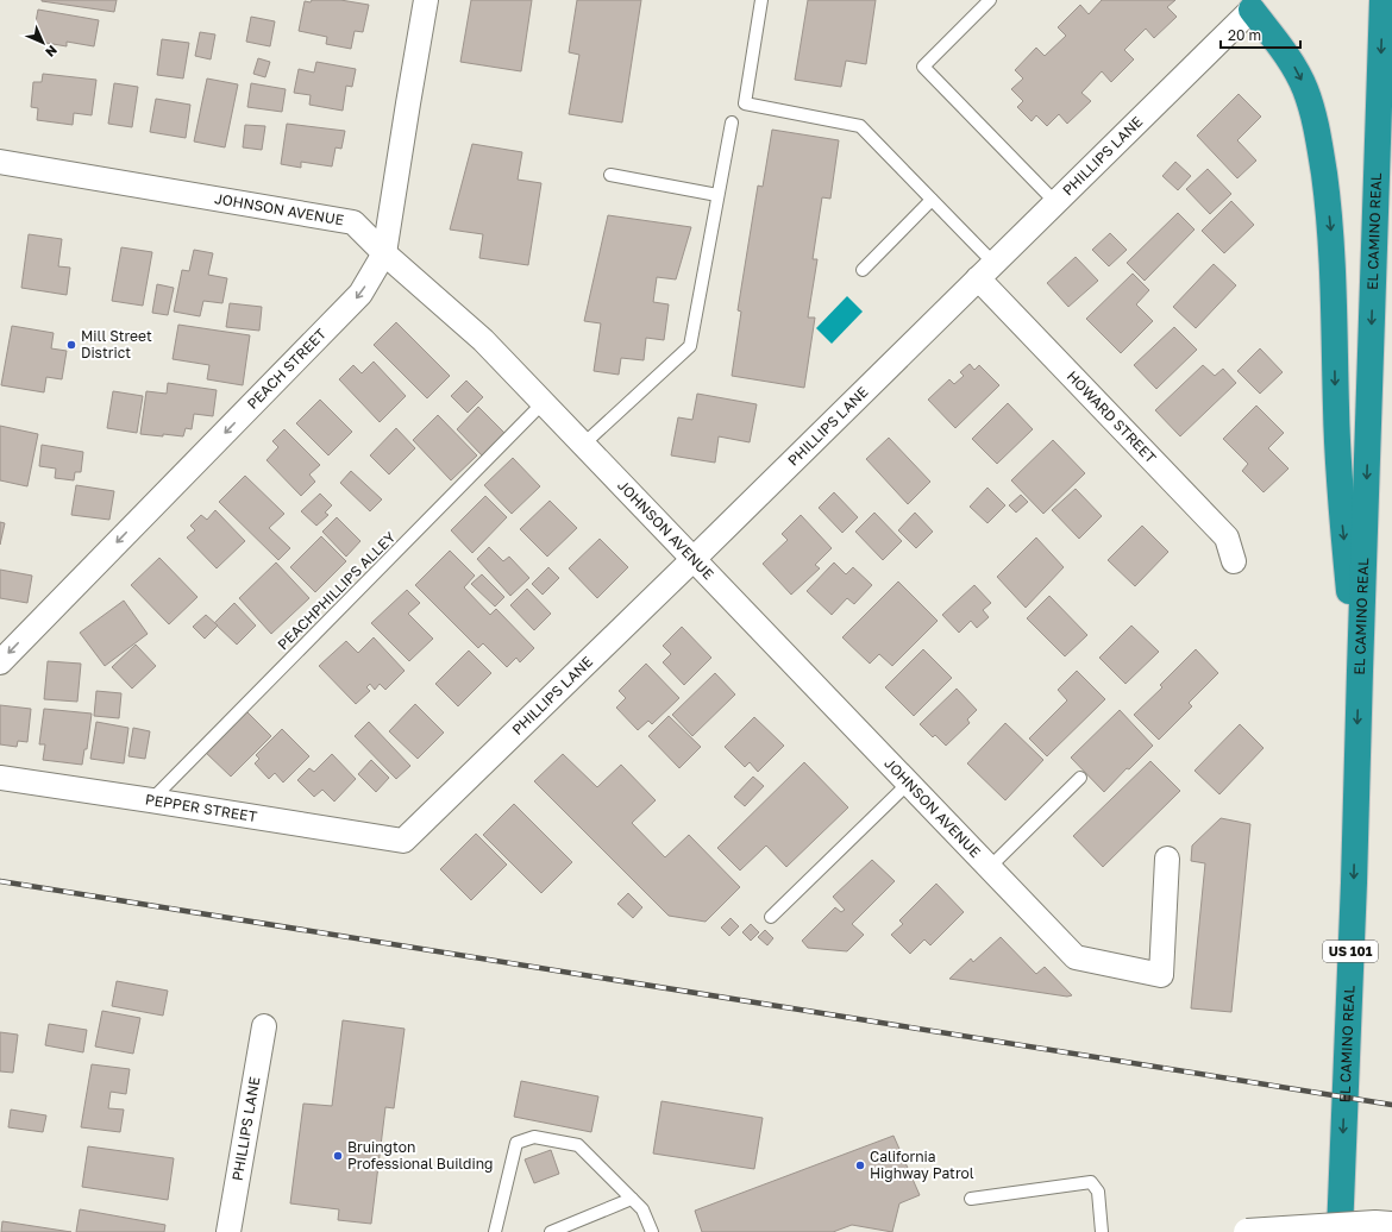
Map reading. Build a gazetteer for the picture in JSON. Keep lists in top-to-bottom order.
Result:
{
  "streets": {
    "highway": ["EL CAMINO REAL", "US 101"],
    "street": [
      "PHILLIPS LANE",
      "JOHNSON AVENUE",
      "PEACH STREET",
      "HOWARD STREET",
      "PEPPER STREET"
    ],
    "lane": ["PEACHPHILLIPS ALLEY"]
  },
  "crossings": [
    ["PHILLIPS LANE", "JOHNSON AVENUE"],
    ["PHILLIPS LANE", "HOWARD STREET"],
    ["PHILLIPS LANE", "PEPPER STREET"],
    ["JOHNSON AVENUE", "PEACH STREET"],
    ["JOHNSON AVENUE", "PEACHPHILLIPS ALLEY"],
    ["PEACHPHILLIPS ALLEY", "PEPPER STREET"]
  ],
  "one_way": ["PEACH STREET"],
  "places": ["Mill Street District", "Bruington Professional Building", "California Highway Patrol"],
  "scale_bar": "20 m",
  "north": "bottom right"
}
